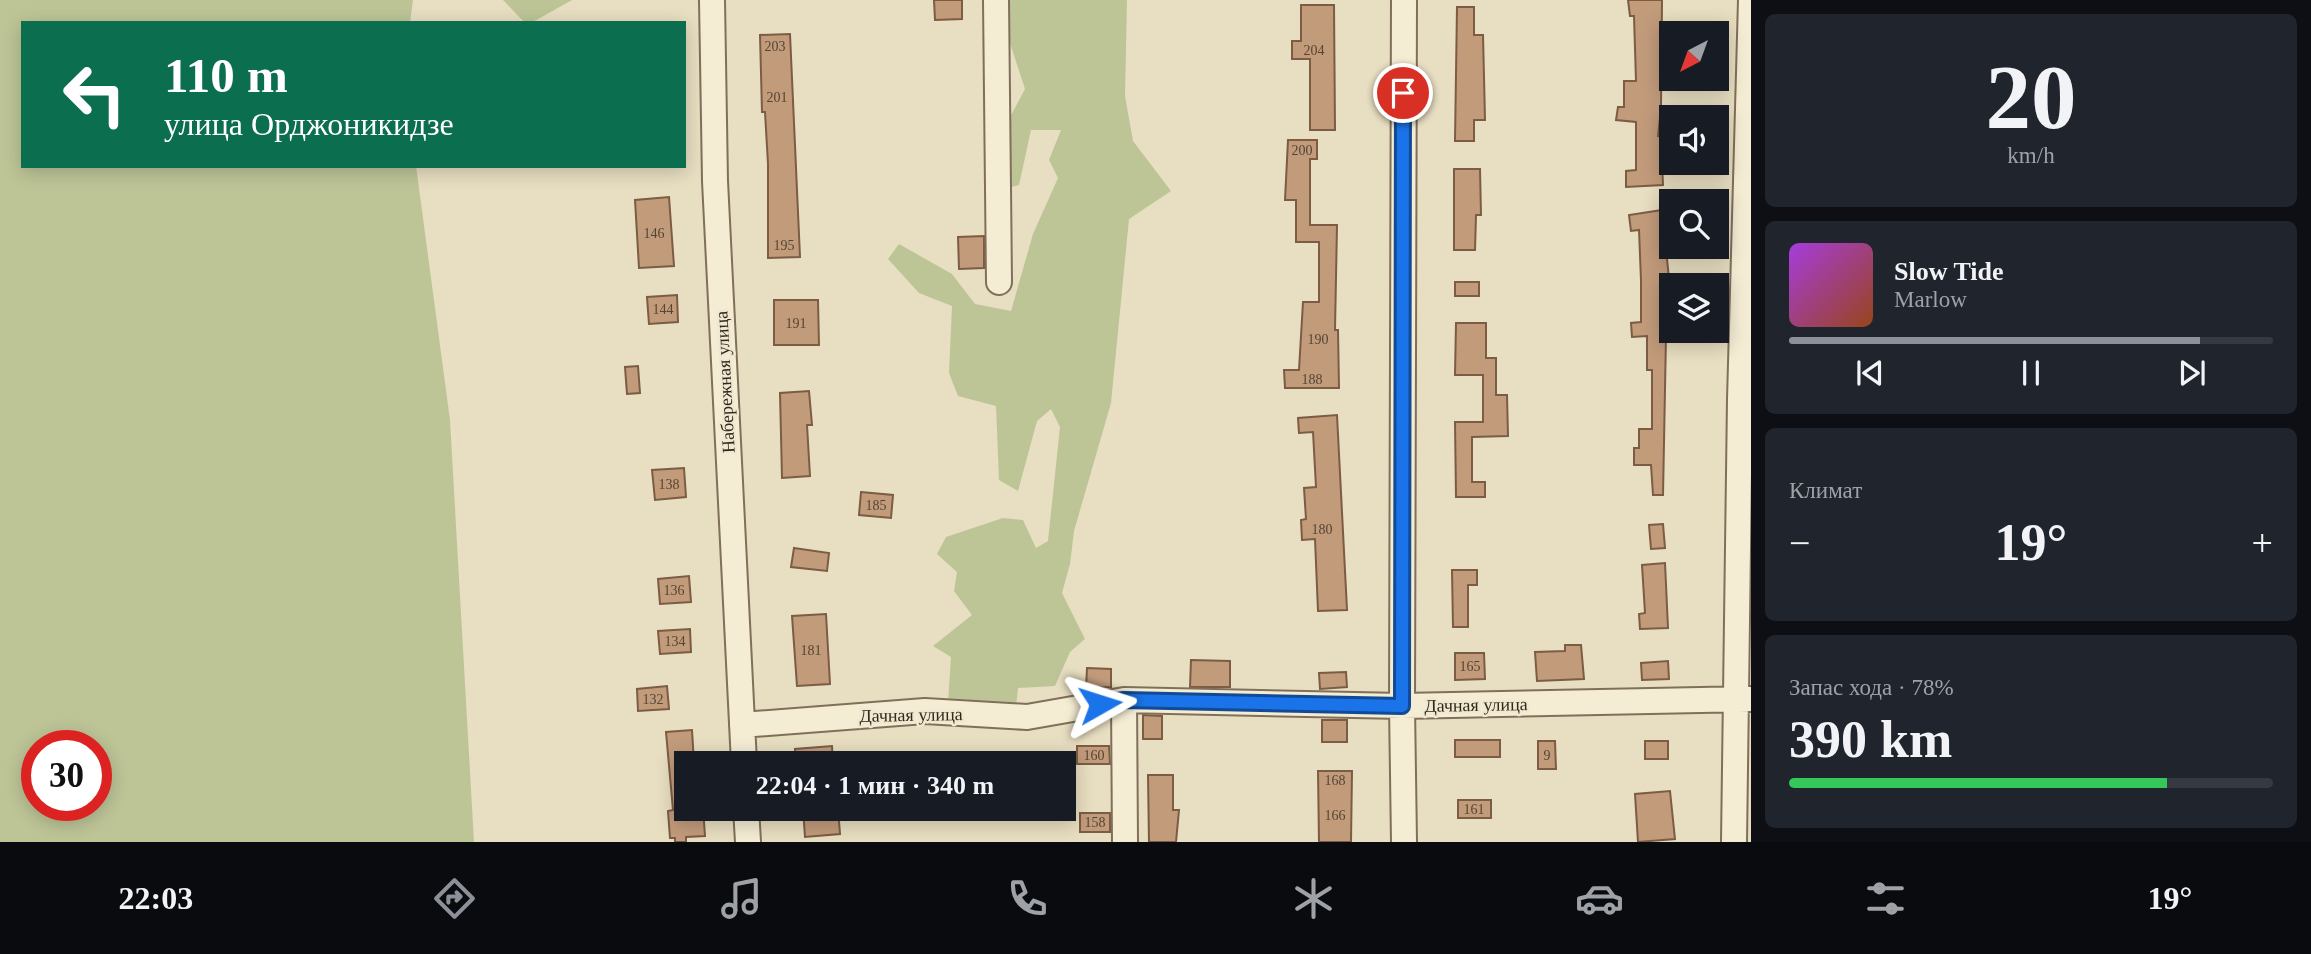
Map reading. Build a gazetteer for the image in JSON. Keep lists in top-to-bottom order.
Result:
{
  "streets": {
    "street": ["Набережная улица", "Дачная улица"]
  },
  "crossings": [
    ["Набережная улица", "Дачная улица"]
  ],
  "house_numbers": [
    "203",
    "204",
    "201",
    "200",
    "146",
    "195",
    "144",
    "191",
    "190",
    "188",
    "138",
    "185",
    "180",
    "136",
    "134",
    "181",
    "165",
    "132",
    "160",
    "9",
    "168",
    "161",
    "166",
    "158"
  ],
  "north": "bottom left",
  "page": {
    "tile": [
      ["20", "km/h"],
      "Климат",
      ["Запас хода · 78%", "390 km"]
    ],
    "turn": ["110 m", "улица Орджоникидзе"],
    "song": ["Slow Tide", "Marlow"],
    "heat": ["−", "19°", "+"],
    "limit": "30",
    "trip": "22:04 · 1 мин · 340 m",
    "tabs": ["22:03", "19°"]
  }
}
